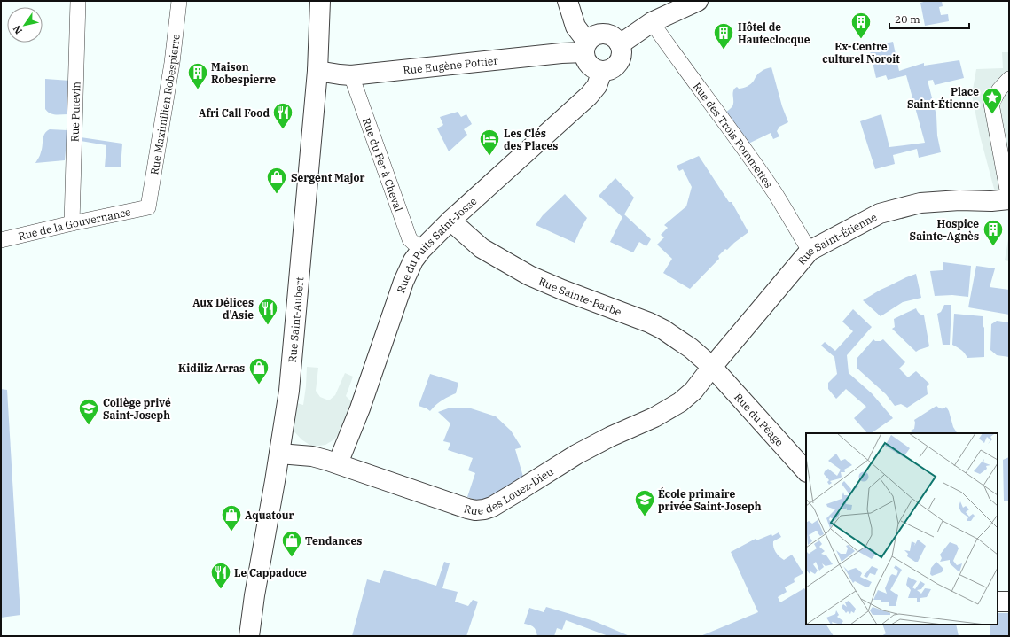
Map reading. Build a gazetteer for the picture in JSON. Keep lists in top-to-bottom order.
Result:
{
  "streets": {
    "street": [
      "Rue Eugène Pottier",
      "Rue Saint-Étienne",
      "Rue du Puits Saint-Josse",
      "Rue Sainte-Barbe",
      "Rue Saint-Aubert",
      "Rue du Péage",
      "Rue des Louez-Dieu"
    ],
    "lane": [
      "Rue Maximilien Robespierre",
      "Rue Putevin",
      "Rue des Trois Pommettes",
      "Rue du Fer à Cheval",
      "Rue de la Gouvernance"
    ]
  },
  "crossings": [
    ["Rue Eugène Pottier", "Rue du Fer à Cheval"],
    ["Rue Eugène Pottier", "Rue du Puits Saint-Josse"],
    ["Rue Eugène Pottier", "Rue Saint-Aubert"],
    ["Rue Maximilien Robespierre", "Rue de la Gouvernance"],
    ["Rue Putevin", "Rue de la Gouvernance"],
    ["Rue des Trois Pommettes", "Rue Saint-Étienne"],
    ["Rue du Fer à Cheval", "Rue du Puits Saint-Josse"],
    ["Rue Saint-Étienne", "Rue Sainte-Barbe"],
    ["Rue Saint-Étienne", "Rue du Péage"],
    ["Rue Saint-Étienne", "Rue des Louez-Dieu"],
    ["Rue du Puits Saint-Josse", "Rue Sainte-Barbe"],
    ["Rue du Puits Saint-Josse", "Rue des Louez-Dieu"],
    ["Rue Sainte-Barbe", "Rue du Péage"],
    ["Rue Sainte-Barbe", "Rue des Louez-Dieu"],
    ["Rue Saint-Aubert", "Rue des Louez-Dieu"],
    ["Rue du Péage", "Rue des Louez-Dieu"]
  ],
  "places": {
    "building": [
      "Ex-Centre culturel Noroit",
      "Hôtel de Hauteclocque",
      "Maison Robespierre",
      "Hospice Sainte-Agnès"
    ],
    "place": ["Place Saint-Étienne"],
    "restaurant": ["Afri Call Food", "Aux Délices d'Asie", "Le Cappadoce"],
    "hotel": ["Les Clés des Places"],
    "shop": [
      "Sergent Major",
      "Kidiliz Arras",
      "Aquatour",
      "Tendances"
    ],
    "school or university": ["Collège privé Saint-Joseph", "École primaire privée Saint-Joseph"]
  },
  "scale_bar": "20 m",
  "north": "bottom left"
}
